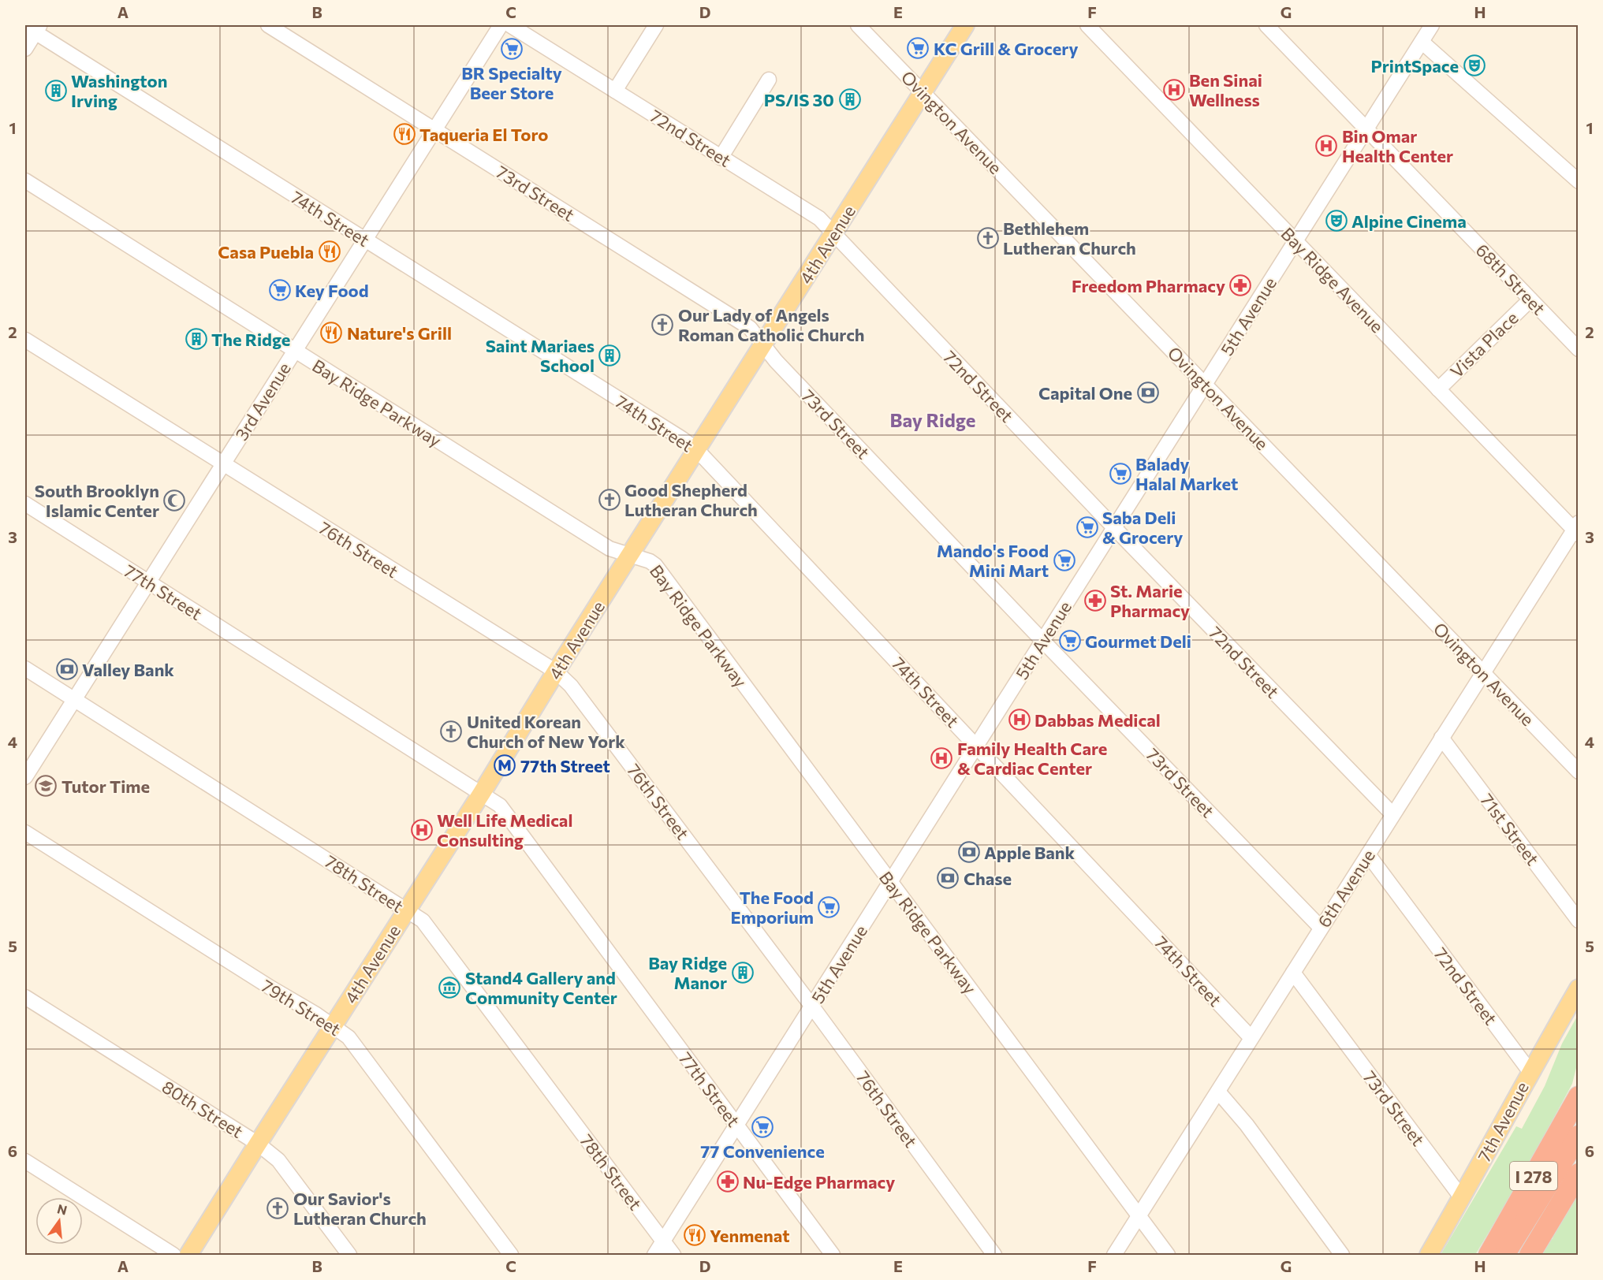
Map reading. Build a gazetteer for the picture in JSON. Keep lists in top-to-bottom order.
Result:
{
  "streets": {
    "highway": ["I 278"],
    "main road": ["4th Avenue", "7th Avenue"],
    "street": [
      "Ovington Avenue",
      "72nd Street",
      "73rd Street",
      "74th Street",
      "68th Street",
      "Bay Ridge Avenue",
      "5th Avenue",
      "Vista Place",
      "3rd Avenue",
      "Bay Ridge Parkway",
      "76th Street",
      "77th Street",
      "71st Street",
      "78th Street",
      "6th Avenue",
      "79th Street",
      "80th Street"
    ]
  },
  "crossings": [
    ["Ovington Avenue", "4th Avenue"],
    ["Ovington Avenue", "5th Avenue"],
    ["Ovington Avenue", "6th Avenue"],
    ["72nd Street", "4th Avenue"],
    ["72nd Street", "5th Avenue"],
    ["72nd Street", "6th Avenue"],
    ["72nd Street", "7th Avenue"],
    ["73rd Street", "4th Avenue"],
    ["73rd Street", "5th Avenue"],
    ["73rd Street", "3rd Avenue"],
    ["73rd Street", "6th Avenue"],
    ["73rd Street", "7th Avenue"],
    ["74th Street", "4th Avenue"],
    ["74th Street", "5th Avenue"],
    ["74th Street", "3rd Avenue"],
    ["74th Street", "6th Avenue"],
    ["4th Avenue", "Bay Ridge Parkway"],
    ["4th Avenue", "76th Street"],
    ["4th Avenue", "77th Street"],
    ["4th Avenue", "78th Street"],
    ["4th Avenue", "79th Street"],
    ["4th Avenue", "80th Street"],
    ["68th Street", "5th Avenue"],
    ["68th Street", "Vista Place"],
    ["Bay Ridge Avenue", "5th Avenue"],
    ["Bay Ridge Avenue", "Vista Place"],
    ["Bay Ridge Avenue", "6th Avenue"],
    ["5th Avenue", "Bay Ridge Parkway"],
    ["5th Avenue", "76th Street"],
    ["5th Avenue", "77th Street"],
    ["5th Avenue", "78th Street"],
    ["3rd Avenue", "Bay Ridge Parkway"],
    ["3rd Avenue", "76th Street"],
    ["3rd Avenue", "77th Street"],
    ["3rd Avenue", "78th Street"],
    ["Bay Ridge Parkway", "6th Avenue"],
    ["71st Street", "6th Avenue"]
  ],
  "districts": ["Bay Ridge"],
  "places": {
    "supermarket": [
      "KC Grill & Grocery",
      "BR Specialty Beer Store",
      "Key Food",
      "Balady Halal Market",
      "Saba Deli & Grocery",
      "Mando's Food Mini Mart",
      "Gourmet Deli",
      "The Food Emporium",
      "77 Convenience"
    ],
    "theatre": ["PrintSpace", "Alpine Cinema"],
    "hospital": [
      "Ben Sinai Wellness",
      "Bin Omar Health Center",
      "Dabbas Medical",
      "Family Health Care & Cardiac Center",
      "Well Life Medical Consulting"
    ],
    "building": [
      "Washington Irving",
      "PS/IS 30",
      "The Ridge",
      "Saint Mariaes School",
      "Bay Ridge Manor"
    ],
    "restaurant": [
      "Taqueria El Toro",
      "Casa Puebla",
      "Nature's Grill",
      "Yenmenat"
    ],
    "church": [
      "Bethlehem Lutheran Church",
      "Our Lady of Angels Roman Catholic Church",
      "Good Shepherd Lutheran Church",
      "United Korean Church of New York",
      "Our Savior's Lutheran Church"
    ],
    "pharmacy": ["Freedom Pharmacy", "St. Marie Pharmacy", "Nu-Edge Pharmacy"],
    "bank": [
      "Capital One",
      "Valley Bank",
      "Apple Bank",
      "Chase"
    ],
    "mosque": ["South Brooklyn Islamic Center"],
    "metro station": ["77th Street"],
    "school or university": ["Tutor Time"],
    "museum": ["Stand4 Gallery and Community Center"]
  },
  "north": "top",
  "grid": {
    "columns": [
      "A",
      "B",
      "C",
      "D",
      "E",
      "F",
      "G",
      "H"
    ],
    "rows": [
      "1",
      "2",
      "3",
      "4",
      "5",
      "6"
    ]
  }
}
